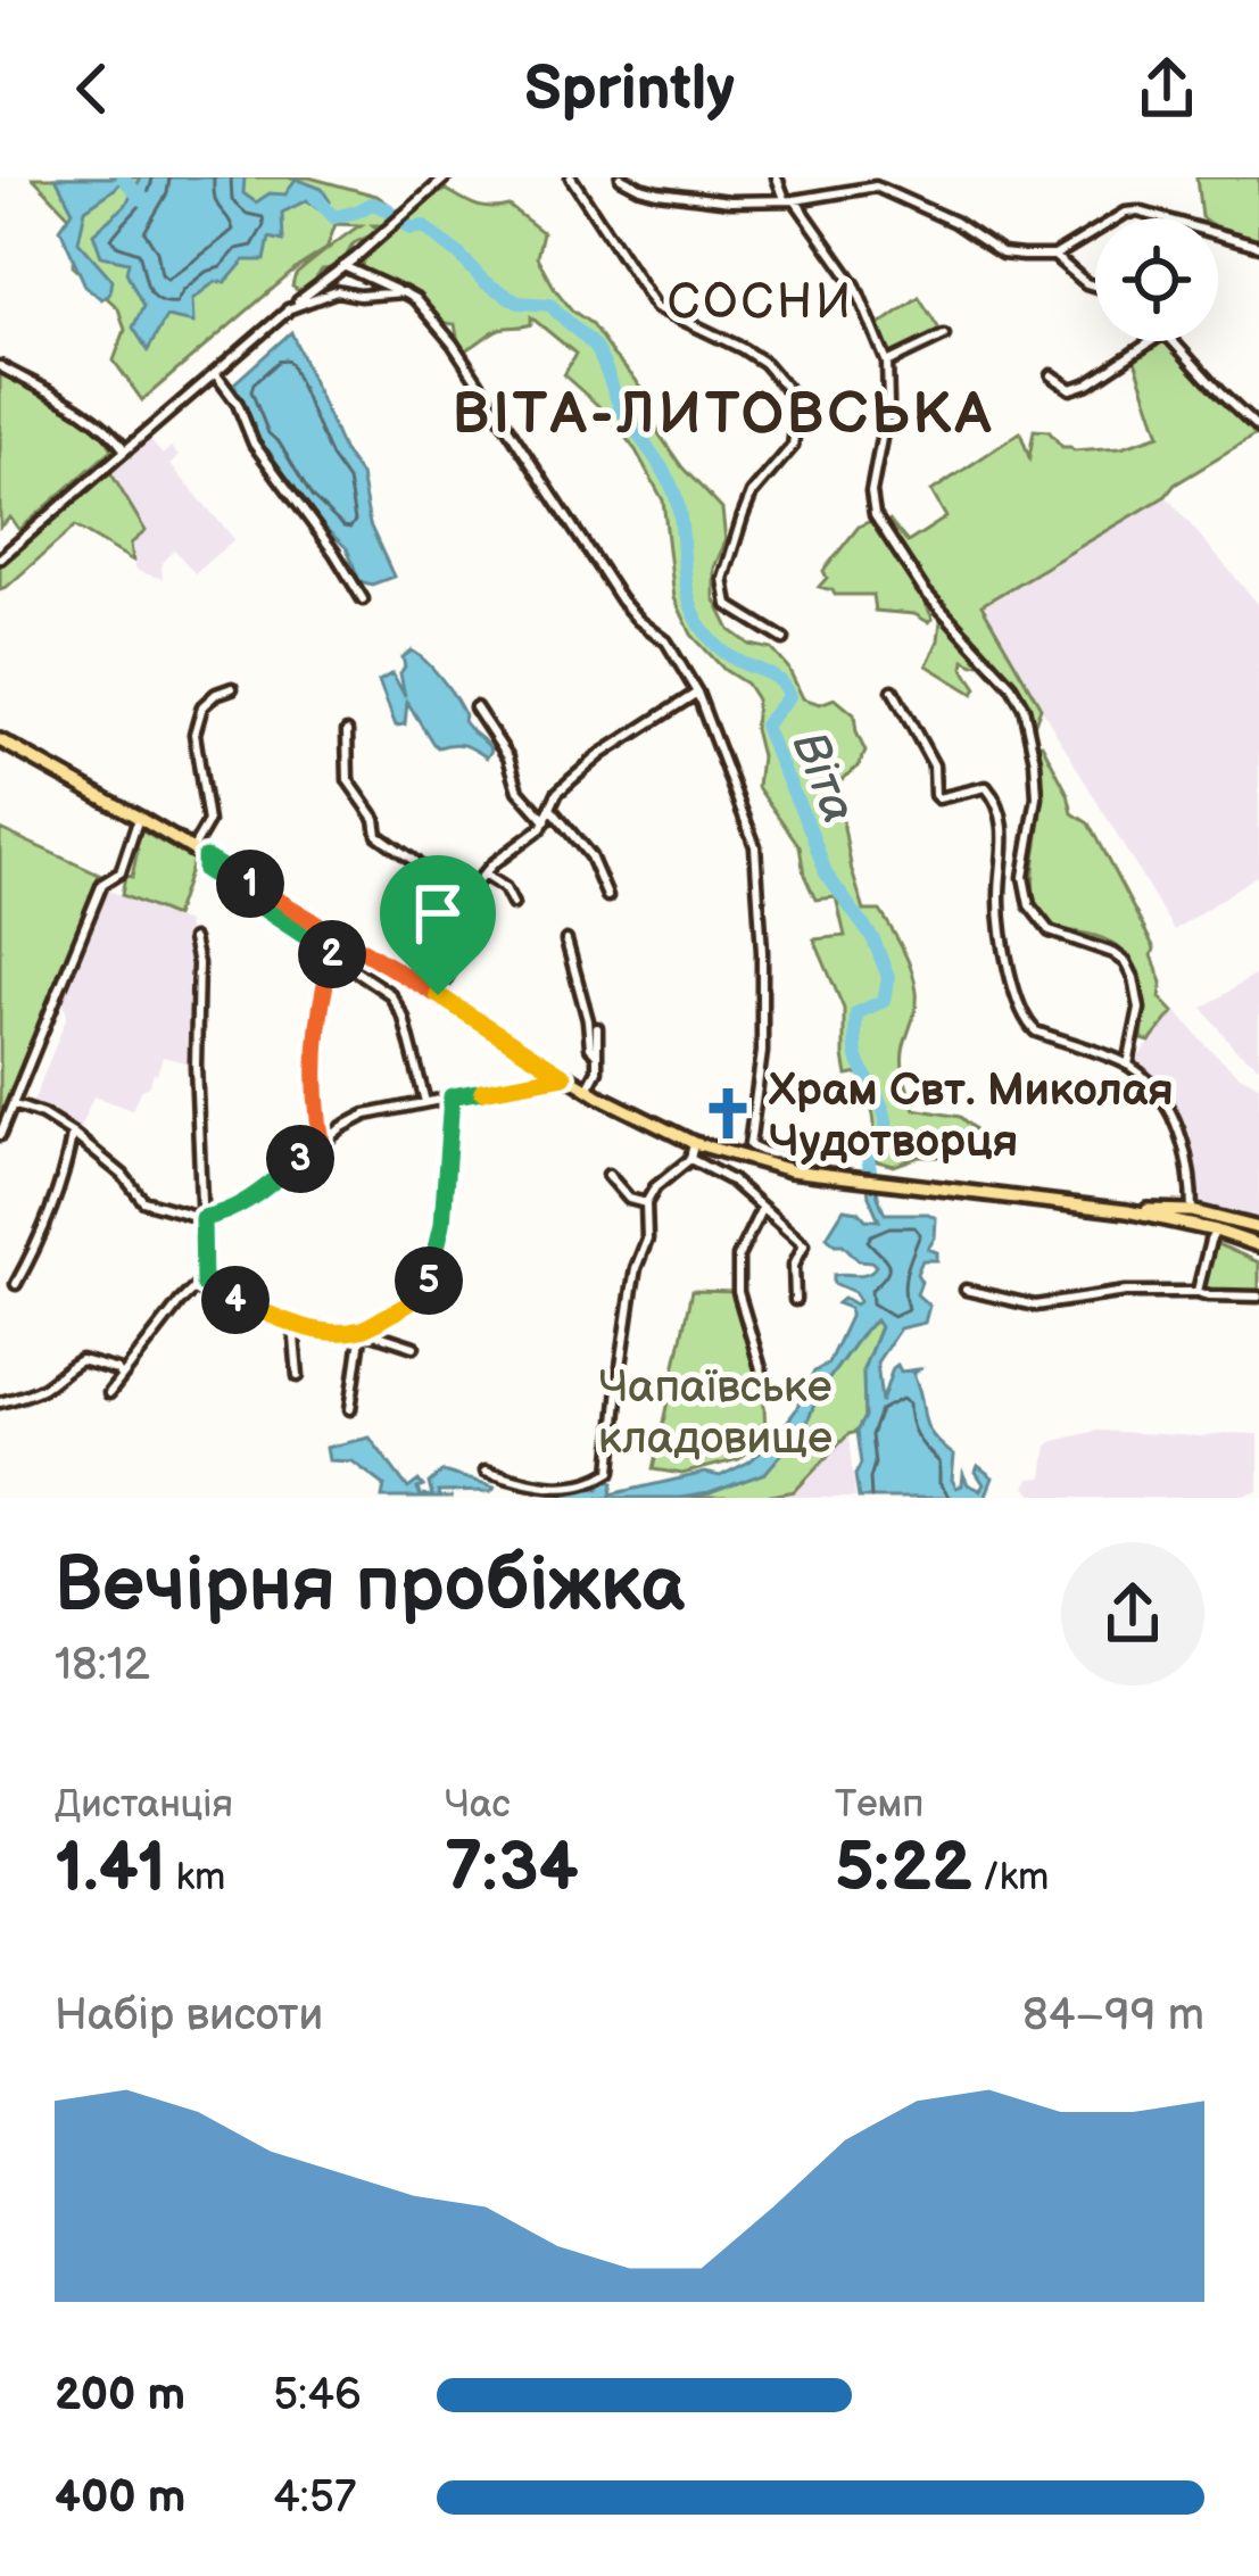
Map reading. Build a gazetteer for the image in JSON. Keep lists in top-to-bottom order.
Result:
{
  "districts": ["СОСНИ", "ВІТА-ЛИТОВСЬКА"],
  "water": ["Віта"],
  "parks": ["Чапаївське кладовище"],
  "places": {
    "church": ["Храм Свт. Миколая Чудотворця"]
  },
  "page": {
    "header": "Sprintly",
    "pins": [
      "1",
      "2",
      "3",
      "5",
      "4"
    ],
    "heading": ["Вечірня пробіжка", "18:12"],
    "stats": [
      ["Дистанція", "1.41 km"],
      ["Час", "7:34"],
      ["Темп", "5:22 /km"]
    ],
    "chart": ["Набір висоти", "84–99 m"],
    "list": [
      {
        "name": "200 m",
        "note": "5:46"
      },
      {
        "name": "400 m",
        "note": "4:57"
      }
    ]
  }
}
